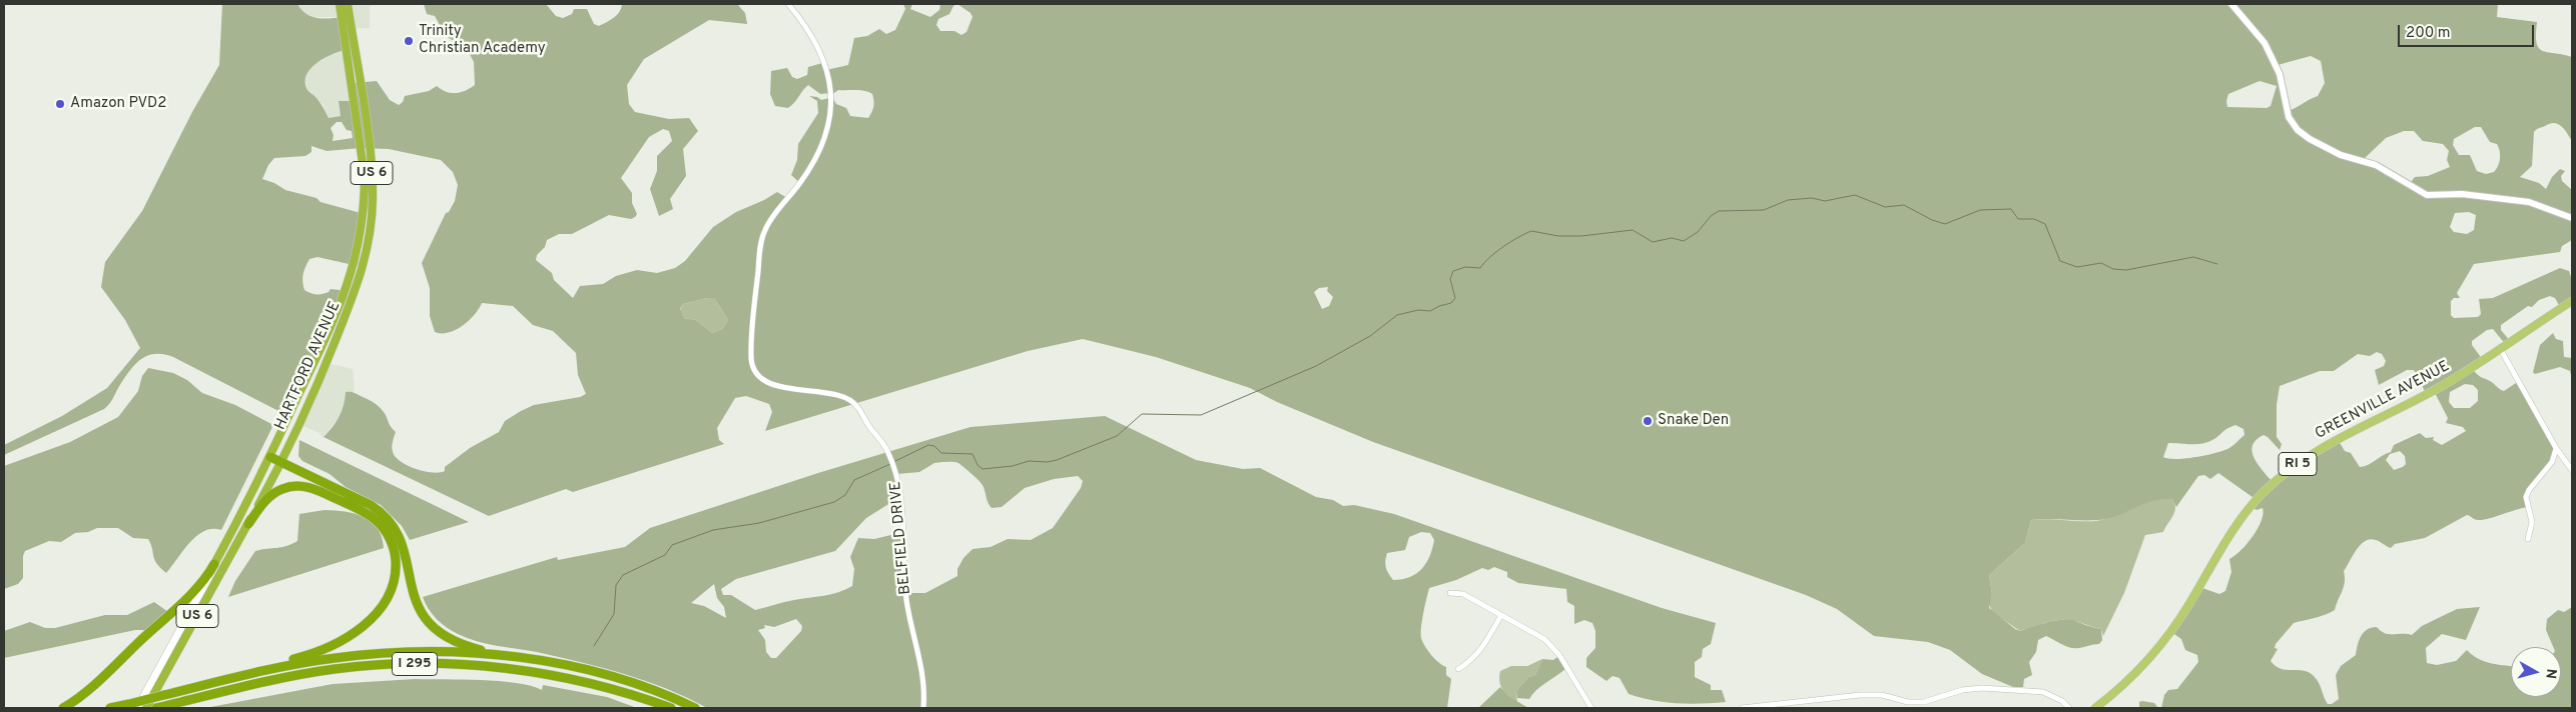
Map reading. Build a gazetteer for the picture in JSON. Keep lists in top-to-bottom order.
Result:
{
  "streets": {
    "highway": ["US 6", "HARTFORD AVENUE", "I 295"],
    "main road": ["GREENVILLE AVENUE", "RI 5"],
    "street": ["BELFIELD DRIVE"]
  },
  "crossings": [
    ["US 6", "HARTFORD AVENUE"]
  ],
  "places": ["Trinity Christian Academy", "Amazon PVD2", "Snake Den"],
  "scale_bar": "200 m",
  "north": "right"
}
